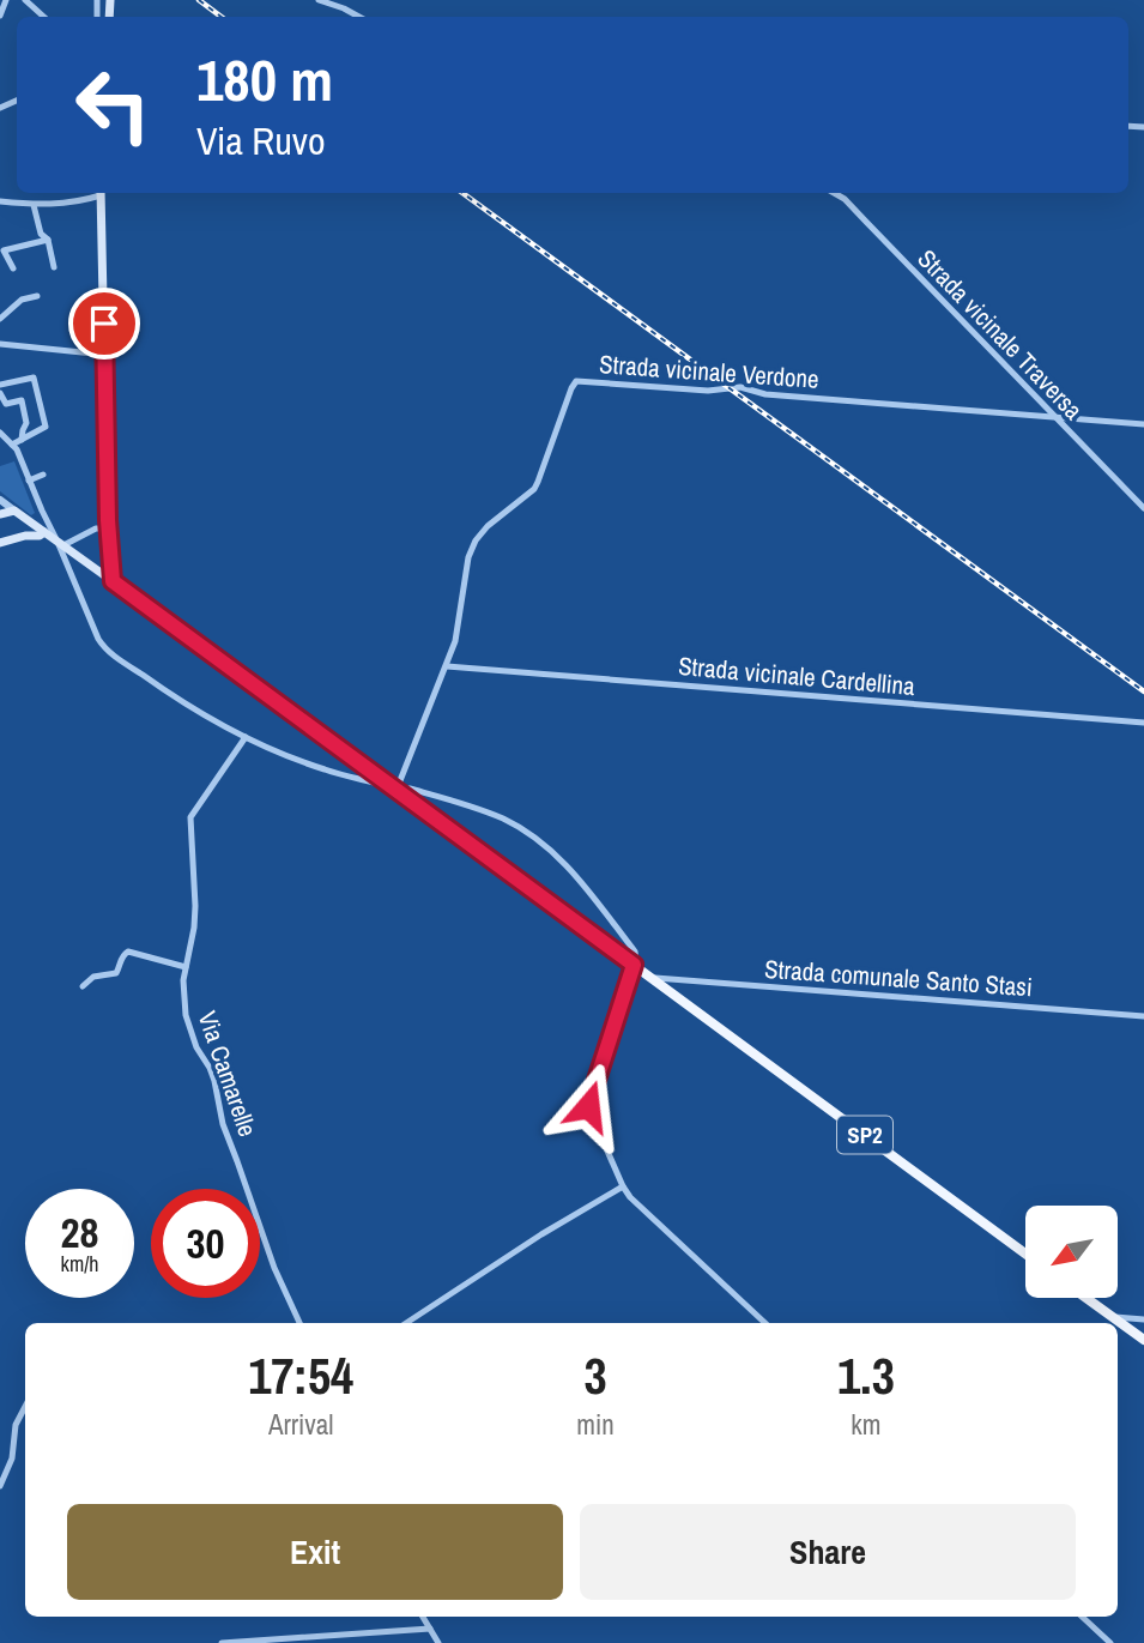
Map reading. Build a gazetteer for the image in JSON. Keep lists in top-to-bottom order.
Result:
{
  "streets": {
    "main road": ["SP2"],
    "street": [
      "Strada vicinale Traversa",
      "Strada vicinale Verdone",
      "Strada vicinale Cardellina",
      "Strada comunale Santo Stasi",
      "Via Camarelle"
    ]
  },
  "crossings": [
    ["Strada vicinale Traversa", "Strada vicinale Verdone"],
    ["Strada vicinale Verdone", "Strada vicinale Cardellina"],
    ["Strada vicinale Verdone", "SP2"],
    ["Strada comunale Santo Stasi", "SP2"]
  ],
  "north": "bottom left",
  "page": {
    "turn": ["180 m", "Via Ruvo"],
    "speed": "28 km/h",
    "limit": "30",
    "eta": [
      "17:54",
      "Arrival",
      "3",
      "min",
      "1.3",
      "km"
    ],
    "buttons": ["Exit", "Share"]
  }
}
